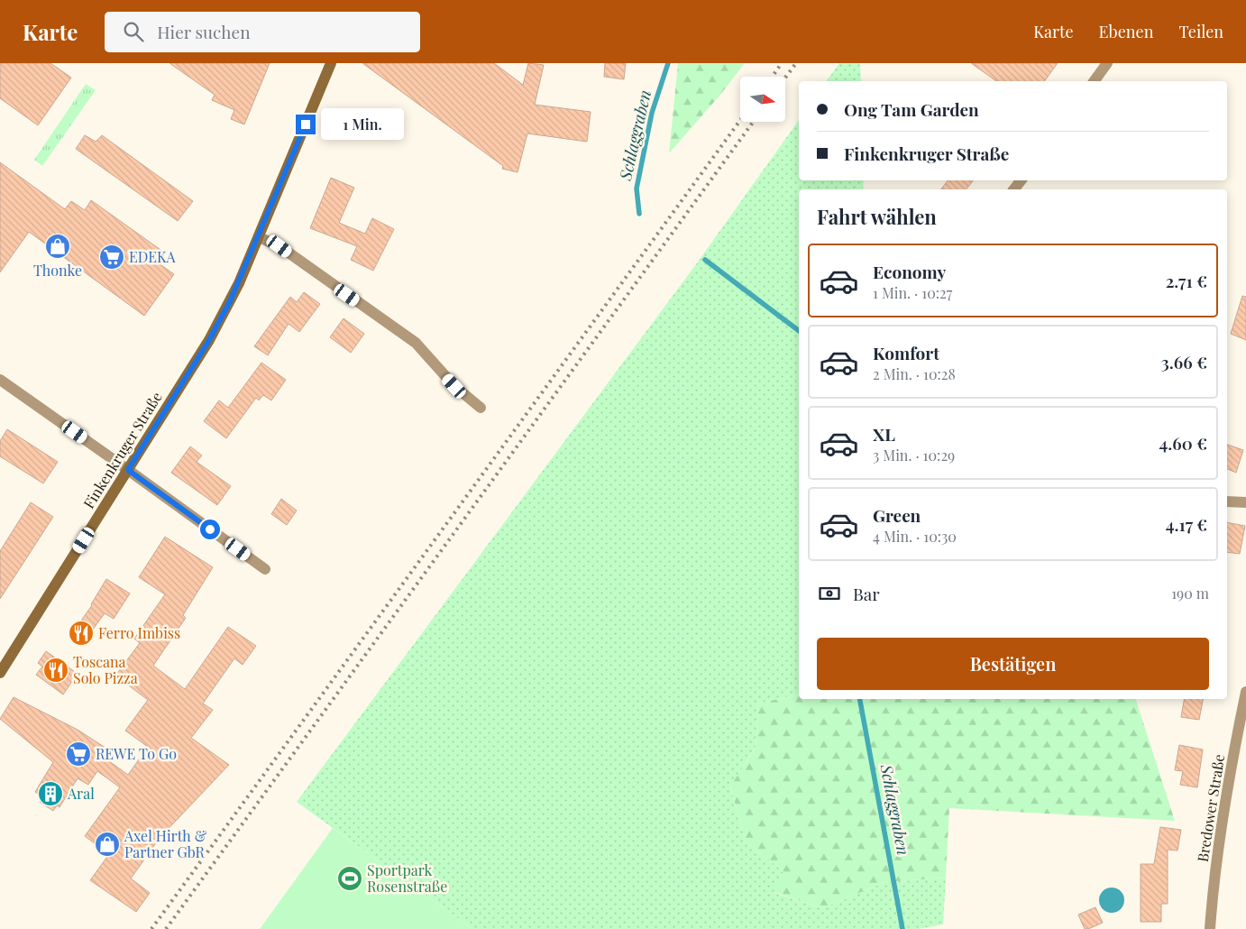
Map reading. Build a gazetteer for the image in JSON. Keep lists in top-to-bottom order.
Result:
{
  "streets": {
    "street": ["Finkenkruger Straße", "Bredower Straße"]
  },
  "water": ["Schlaggraben"],
  "places": {
    "shop": ["Thonke", "Axel Hirth & Partner GbR"],
    "supermarket": ["EDEKA", "REWE To Go"],
    "restaurant": ["Ferro Imbiss", "Toscana Solo Pizza"],
    "building": ["Aral"],
    "sports": ["Sportpark Rosenstraße"]
  },
  "north": "right",
  "page": {
    "header": "Karte",
    "search": "Hier suchen",
    "nav": ["Karte", "Ebenen", "Teilen"],
    "banner": ["Ong Tam Garden", "Finkenkruger Straße"],
    "bubble": "1 Min.",
    "heading": "Fahrt wählen",
    "list": [
      {
        "name": "Economy",
        "note": "1 Min. · 10:27",
        "value": "2.71 €"
      },
      {
        "name": "Komfort",
        "note": "2 Min. · 10:28",
        "value": "3.66 €"
      },
      {
        "name": "XL",
        "note": "3 Min. · 10:29",
        "value": "4.60 €"
      },
      {
        "name": "Green",
        "note": "4 Min. · 10:30",
        "value": "4.17 €"
      }
    ],
    "pay": ["Bar", "190 m"],
    "buttons": "Bestätigen"
  }
}
